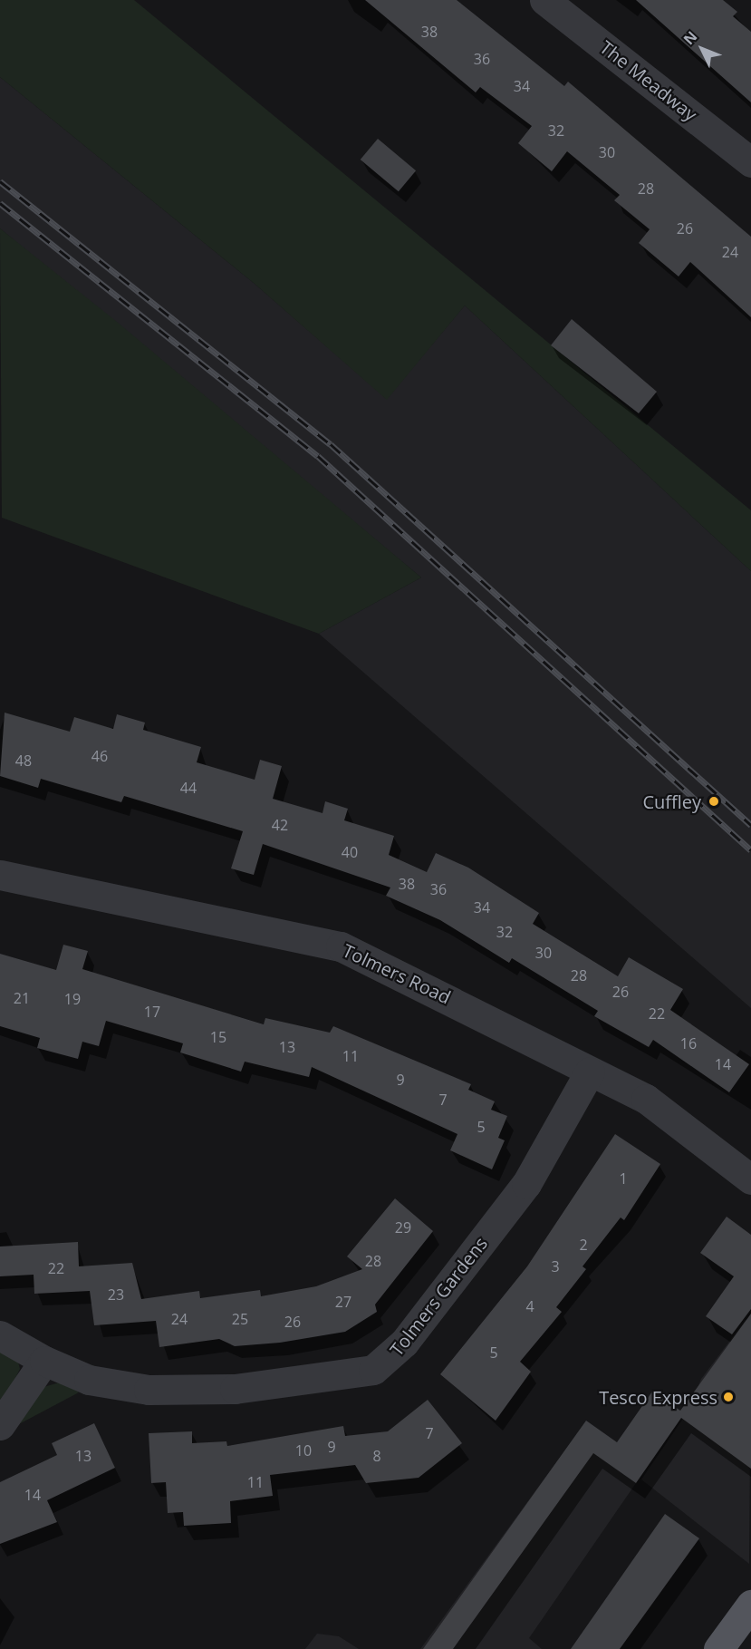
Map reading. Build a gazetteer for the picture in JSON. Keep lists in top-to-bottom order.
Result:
{
  "streets": {
    "street": ["The Meadway", "Tolmers Road", "Tolmers Gardens"]
  },
  "crossings": [
    ["Tolmers Road", "Tolmers Gardens"]
  ],
  "places": ["Cuffley", "Tesco Express"],
  "house_numbers": [
    "38",
    "36",
    "34",
    "32",
    "30",
    "28",
    "26",
    "24",
    "46",
    "48",
    "44",
    "42",
    "40",
    "38",
    "36",
    "34",
    "32",
    "30",
    "28",
    "26",
    "21",
    "19",
    "17",
    "22",
    "15",
    "16",
    "13",
    "11",
    "14",
    "9",
    "7",
    "5",
    "1",
    "29",
    "2",
    "28",
    "3",
    "22",
    "23",
    "27",
    "4",
    "24",
    "25",
    "26",
    "5",
    "7",
    "9",
    "10",
    "13",
    "8",
    "11",
    "14"
  ],
  "north": "top left"
}
